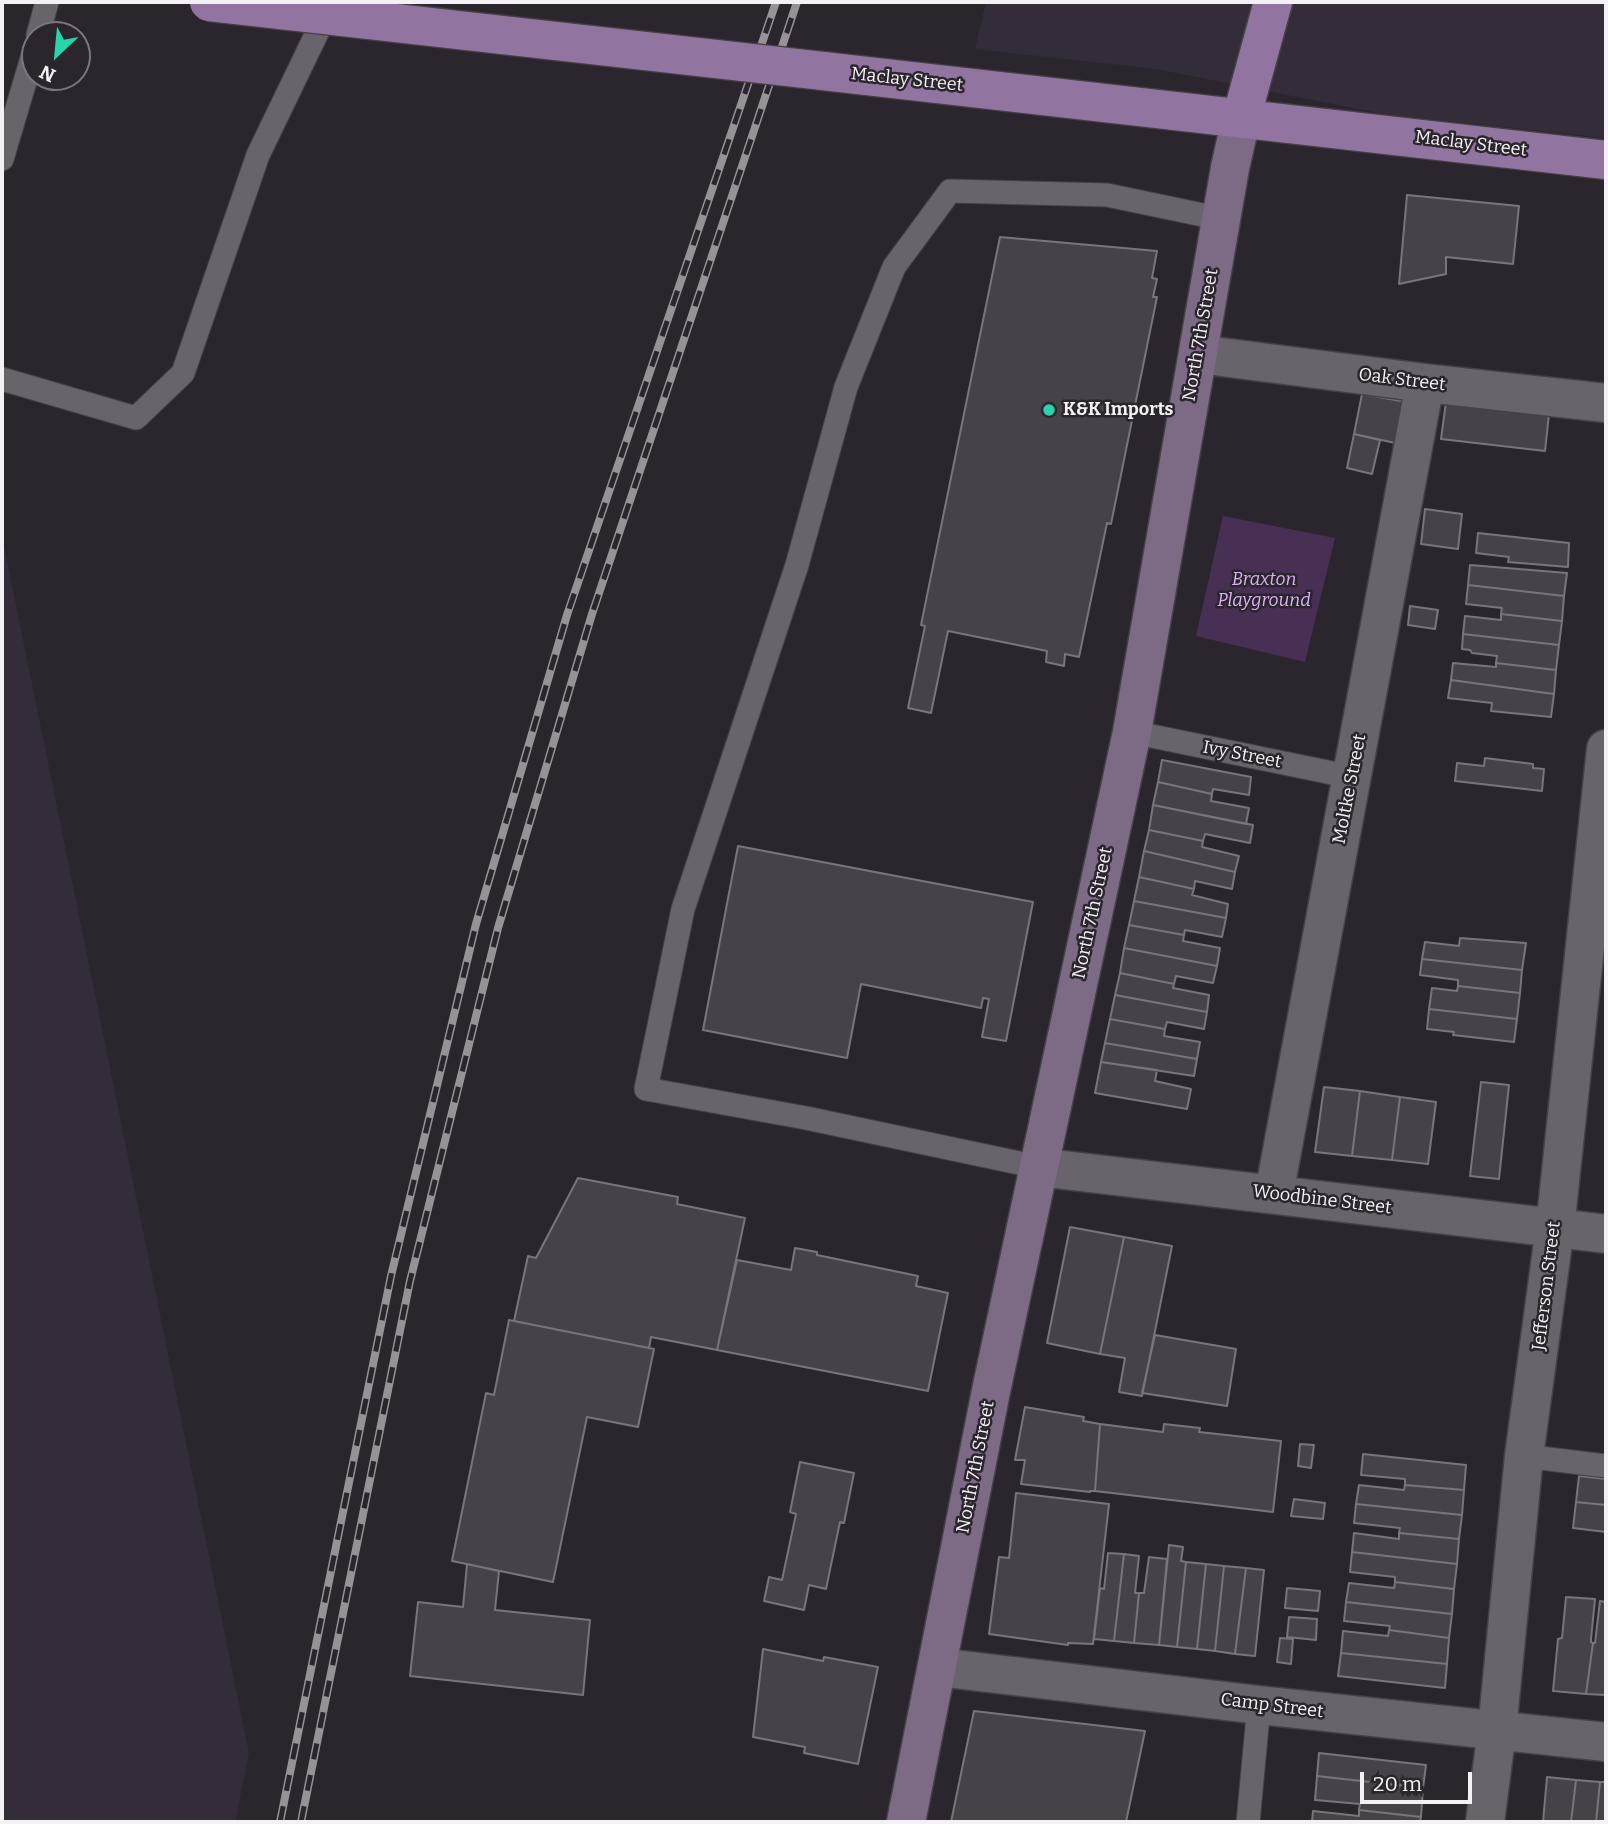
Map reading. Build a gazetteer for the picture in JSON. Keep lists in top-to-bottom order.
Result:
{
  "streets": {
    "main road": ["Maclay Street", "North 7th Street"],
    "street": [
      "Oak Street",
      "Moltke Street",
      "Woodbine Street",
      "Jefferson Street",
      "Camp Street"
    ],
    "lane": ["Ivy Street"]
  },
  "crossings": [
    ["Maclay Street", "North 7th Street"],
    ["North 7th Street", "Oak Street"],
    ["North 7th Street", "Ivy Street"],
    ["North 7th Street", "Woodbine Street"],
    ["North 7th Street", "Camp Street"],
    ["Oak Street", "Moltke Street"],
    ["Ivy Street", "Moltke Street"],
    ["Moltke Street", "Woodbine Street"],
    ["Woodbine Street", "Jefferson Street"],
    ["Jefferson Street", "Camp Street"]
  ],
  "parks": ["Braxton Playground"],
  "places": ["K&K Imports"],
  "scale_bar": "20 m",
  "north": "bottom left"
}
